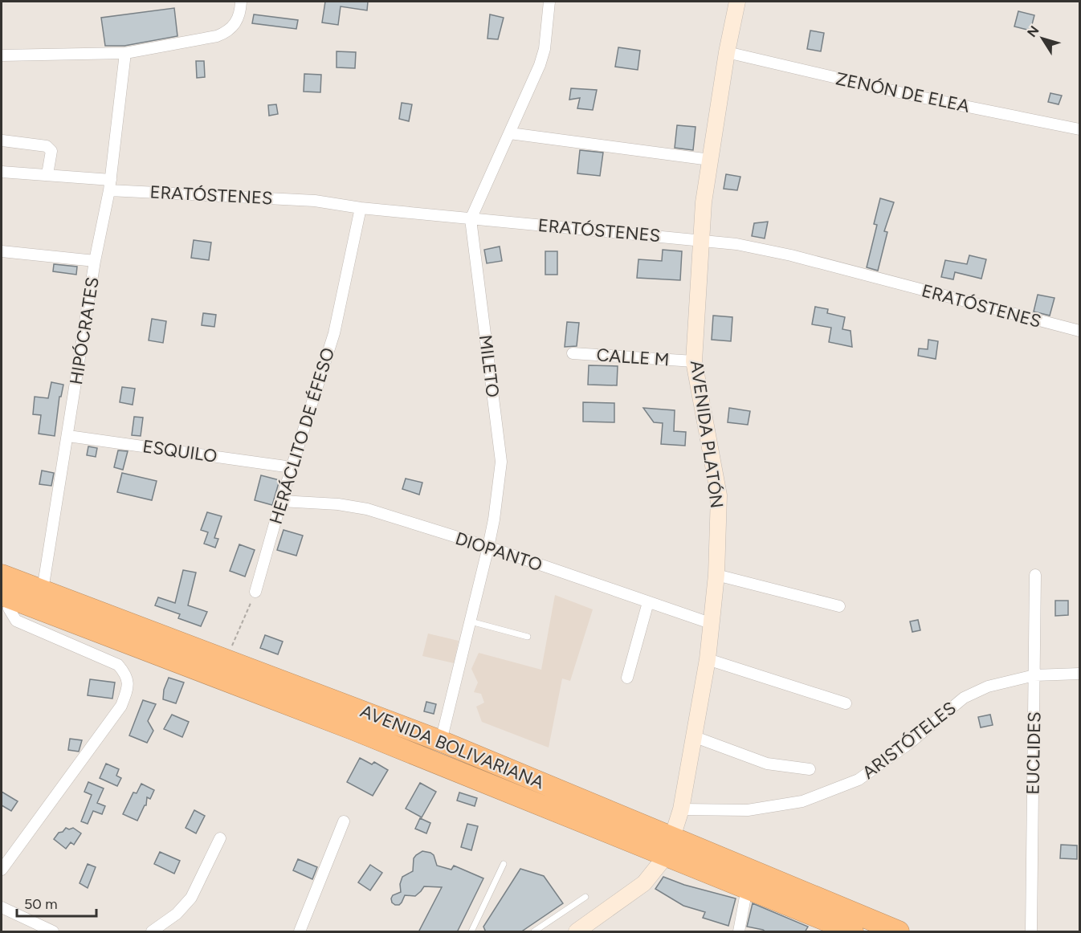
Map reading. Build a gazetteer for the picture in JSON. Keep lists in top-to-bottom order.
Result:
{
  "streets": {
    "highway": ["AVENIDA BOLIVARIANA"],
    "street": [
      "ZENÓN DE ELEA",
      "ERATÓSTENES",
      "HIPÓCRATES",
      "CALLE M",
      "MILETO",
      "AVENIDA PLATÓN",
      "HERÁCLITO DE ÉFESO",
      "ESQUILO",
      "DIOPANTO",
      "ARISTÓTELES",
      "EUCLIDES"
    ]
  },
  "crossings": [
    ["ZENÓN DE ELEA", "AVENIDA PLATÓN"],
    ["ERATÓSTENES", "HIPÓCRATES"],
    ["ERATÓSTENES", "MILETO"],
    ["ERATÓSTENES", "AVENIDA PLATÓN"],
    ["ERATÓSTENES", "HERÁCLITO DE ÉFESO"],
    ["HIPÓCRATES", "ESQUILO"],
    ["HIPÓCRATES", "AVENIDA BOLIVARIANA"],
    ["CALLE M", "AVENIDA PLATÓN"],
    ["MILETO", "DIOPANTO"],
    ["MILETO", "AVENIDA BOLIVARIANA"],
    ["AVENIDA PLATÓN", "DIOPANTO"],
    ["AVENIDA PLATÓN", "ARISTÓTELES"],
    ["AVENIDA PLATÓN", "AVENIDA BOLIVARIANA"],
    ["HERÁCLITO DE ÉFESO", "ESQUILO"],
    ["HERÁCLITO DE ÉFESO", "DIOPANTO"],
    ["ARISTÓTELES", "EUCLIDES"]
  ],
  "scale_bar": "50 m",
  "north": "top left"
}
